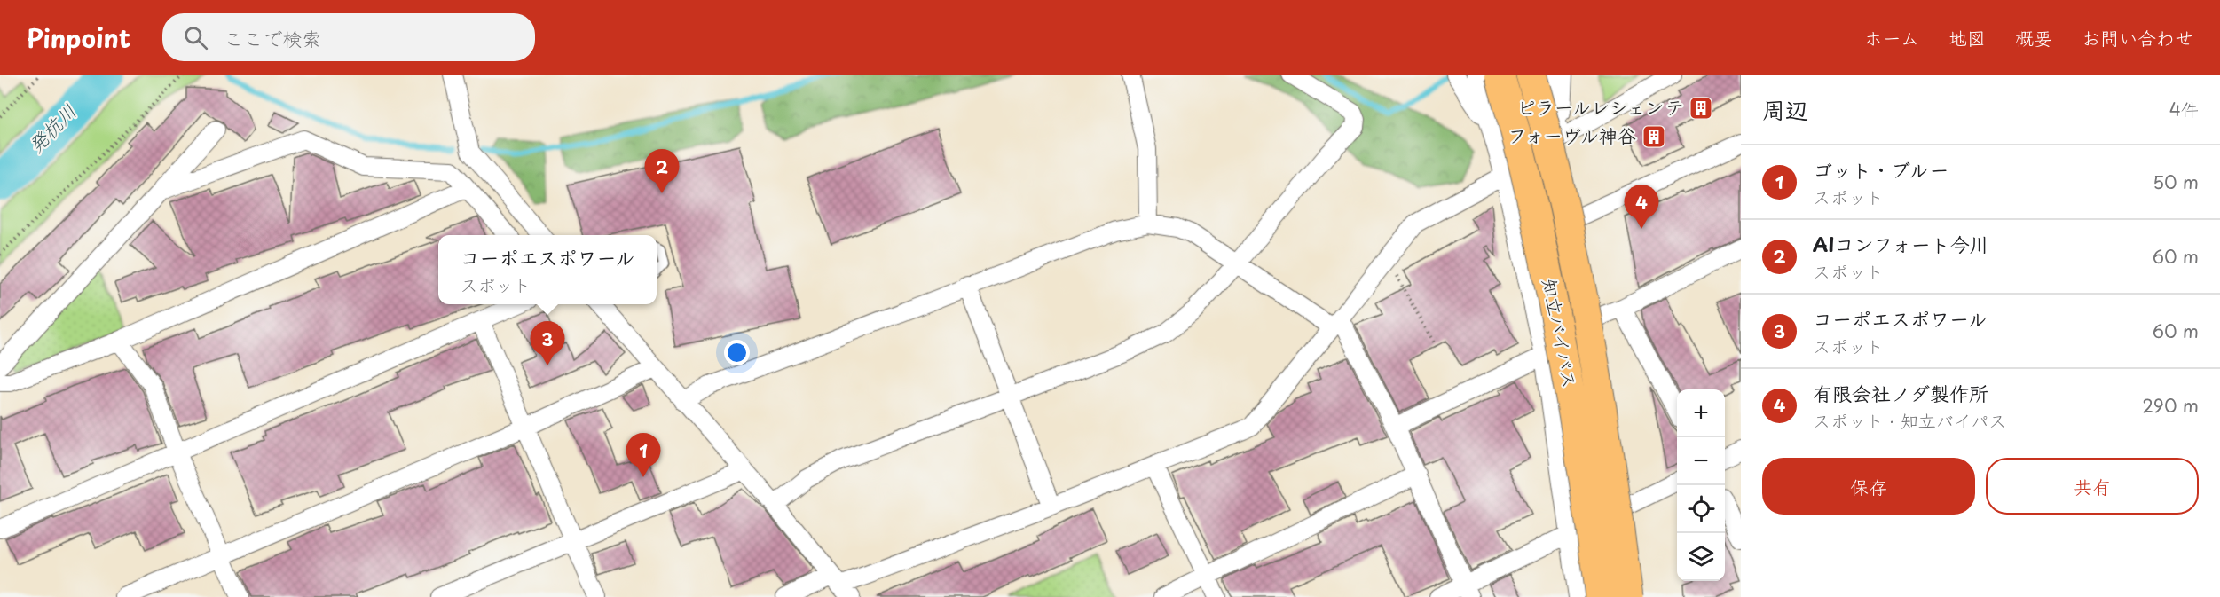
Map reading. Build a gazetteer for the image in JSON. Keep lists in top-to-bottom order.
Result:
{
  "streets": {
    "highway": ["知立バイパス"]
  },
  "water": ["発杭川"],
  "places": {
    "building": ["ピラールレシェンテ", "フォーヴル神谷"]
  },
  "page": {
    "header": "Pinpoint",
    "search": "ここで検索",
    "nav": [
      "ホーム",
      "地図",
      "概要",
      "お問い合わせ"
    ],
    "heading": ["周辺", "4件"],
    "list": [
      {
        "mark": "1",
        "name": "ゴット・ブルー",
        "note": "スポット",
        "value": "50 m"
      },
      {
        "mark": "2",
        "name": "AIコンフォート今川",
        "note": "スポット",
        "value": "60 m"
      },
      {
        "mark": "3",
        "name": "コーポエスポワール",
        "note": "スポット",
        "value": "60 m"
      },
      {
        "mark": "4",
        "name": "有限会社ノダ製作所",
        "note": "スポット · 知立バイパス",
        "value": "290 m"
      }
    ],
    "pins": [
      "2",
      "4",
      "3",
      "1"
    ],
    "popup": ["コーポエスポワール", "スポット"],
    "map_buttons": ["+", "−"],
    "buttons": ["保存", "共有"]
  }
}
